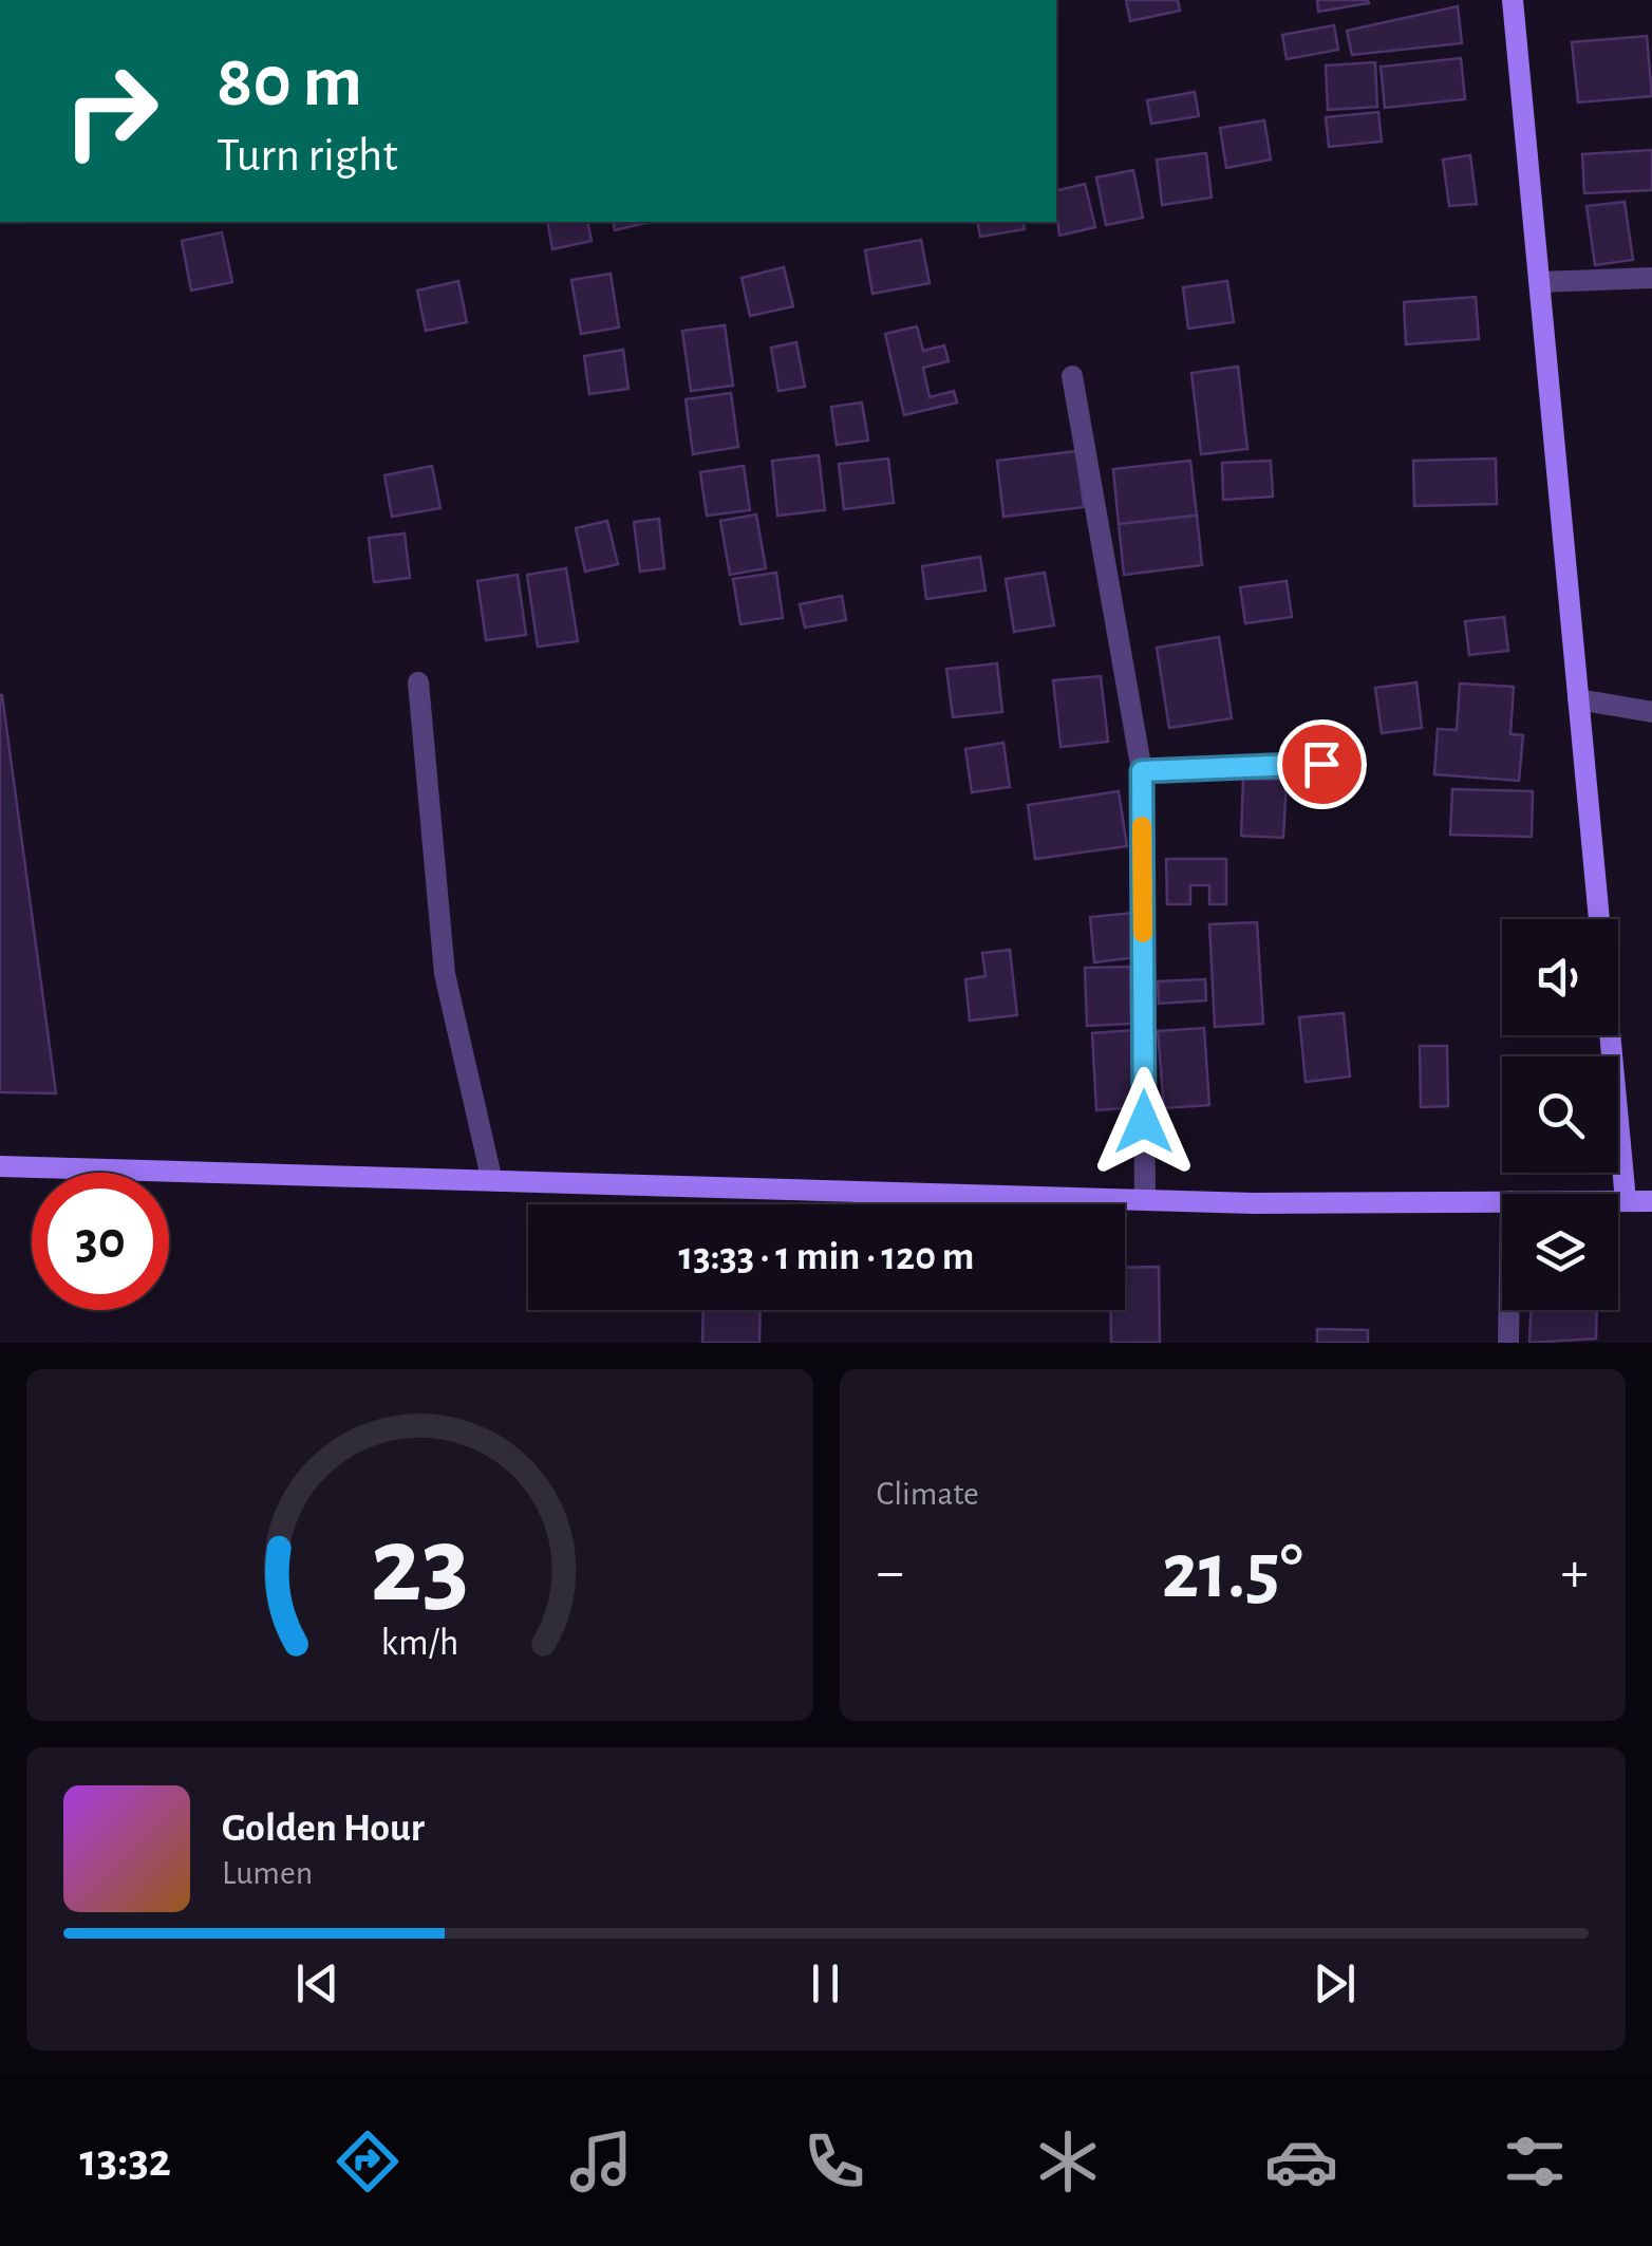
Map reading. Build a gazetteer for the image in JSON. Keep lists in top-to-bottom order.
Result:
{
  "page": {
    "turn": ["80 m", "Turn right"],
    "limit": "30",
    "trip": "13:33 · 1 min · 120 m",
    "tile": "Climate",
    "heat": ["−", "21.5°", "+"],
    "song": ["Golden Hour", "Lumen"],
    "tabs": "13:32",
    "gauge": ["23", "km/h"]
  }
}
